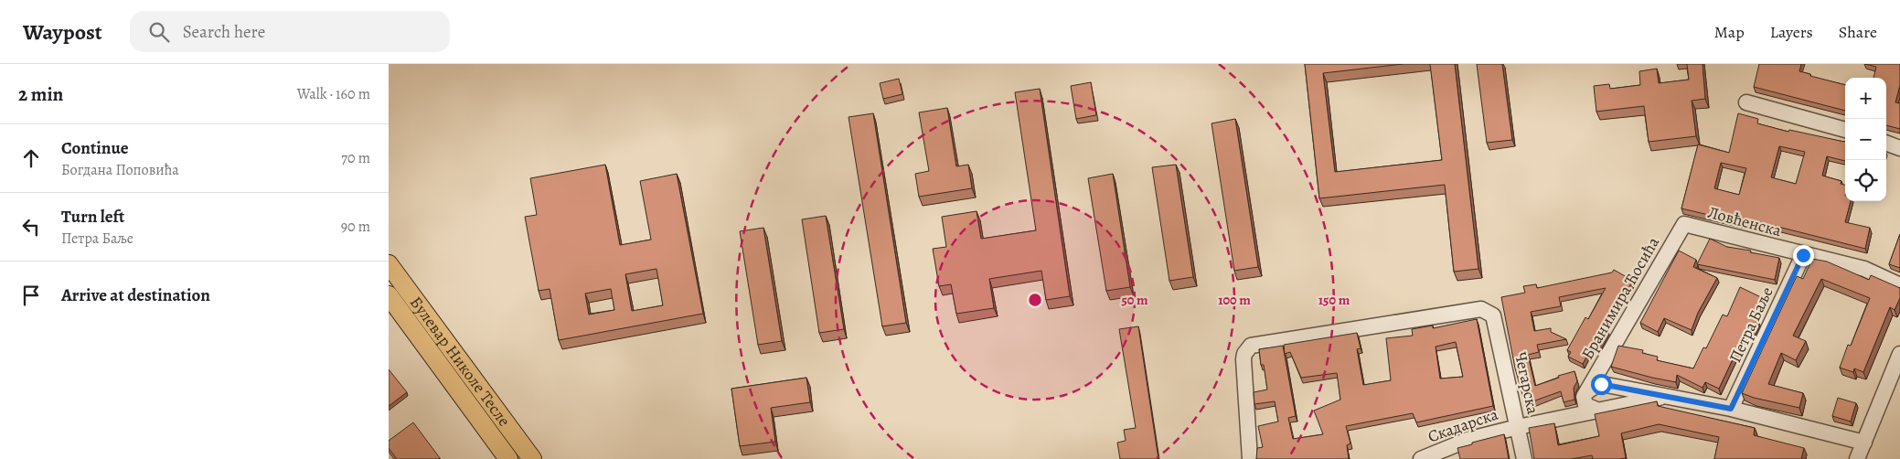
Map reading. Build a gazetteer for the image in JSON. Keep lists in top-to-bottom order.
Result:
{
  "streets": {
    "main road": ["Булевар Николе Тесле"],
    "street": [
      "Ловћенска",
      "Бранимира Ћосића",
      "Петра Баље",
      "Чегарска",
      "Скадарска"
    ]
  },
  "crossings": [
    ["Ловћенска", "Бранимира Ћосића"],
    ["Ловћенска", "Петра Баље"],
    ["Чегарска", "Скадарска"]
  ],
  "page": {
    "header": "Waypost",
    "search": "Search here",
    "nav": ["Map", "Layers", "Share"],
    "heading": ["2 min", "Walk · 160 m"],
    "map_buttons": ["+", "−"],
    "list": [
      ["Continue", "Богдана Поповића", "70 m"],
      ["Turn left", "Петра Баље", "90 m"],
      "Arrive at destination"
    ]
  },
  "rings": ["50 m", "100 m", "150 m"]
}
